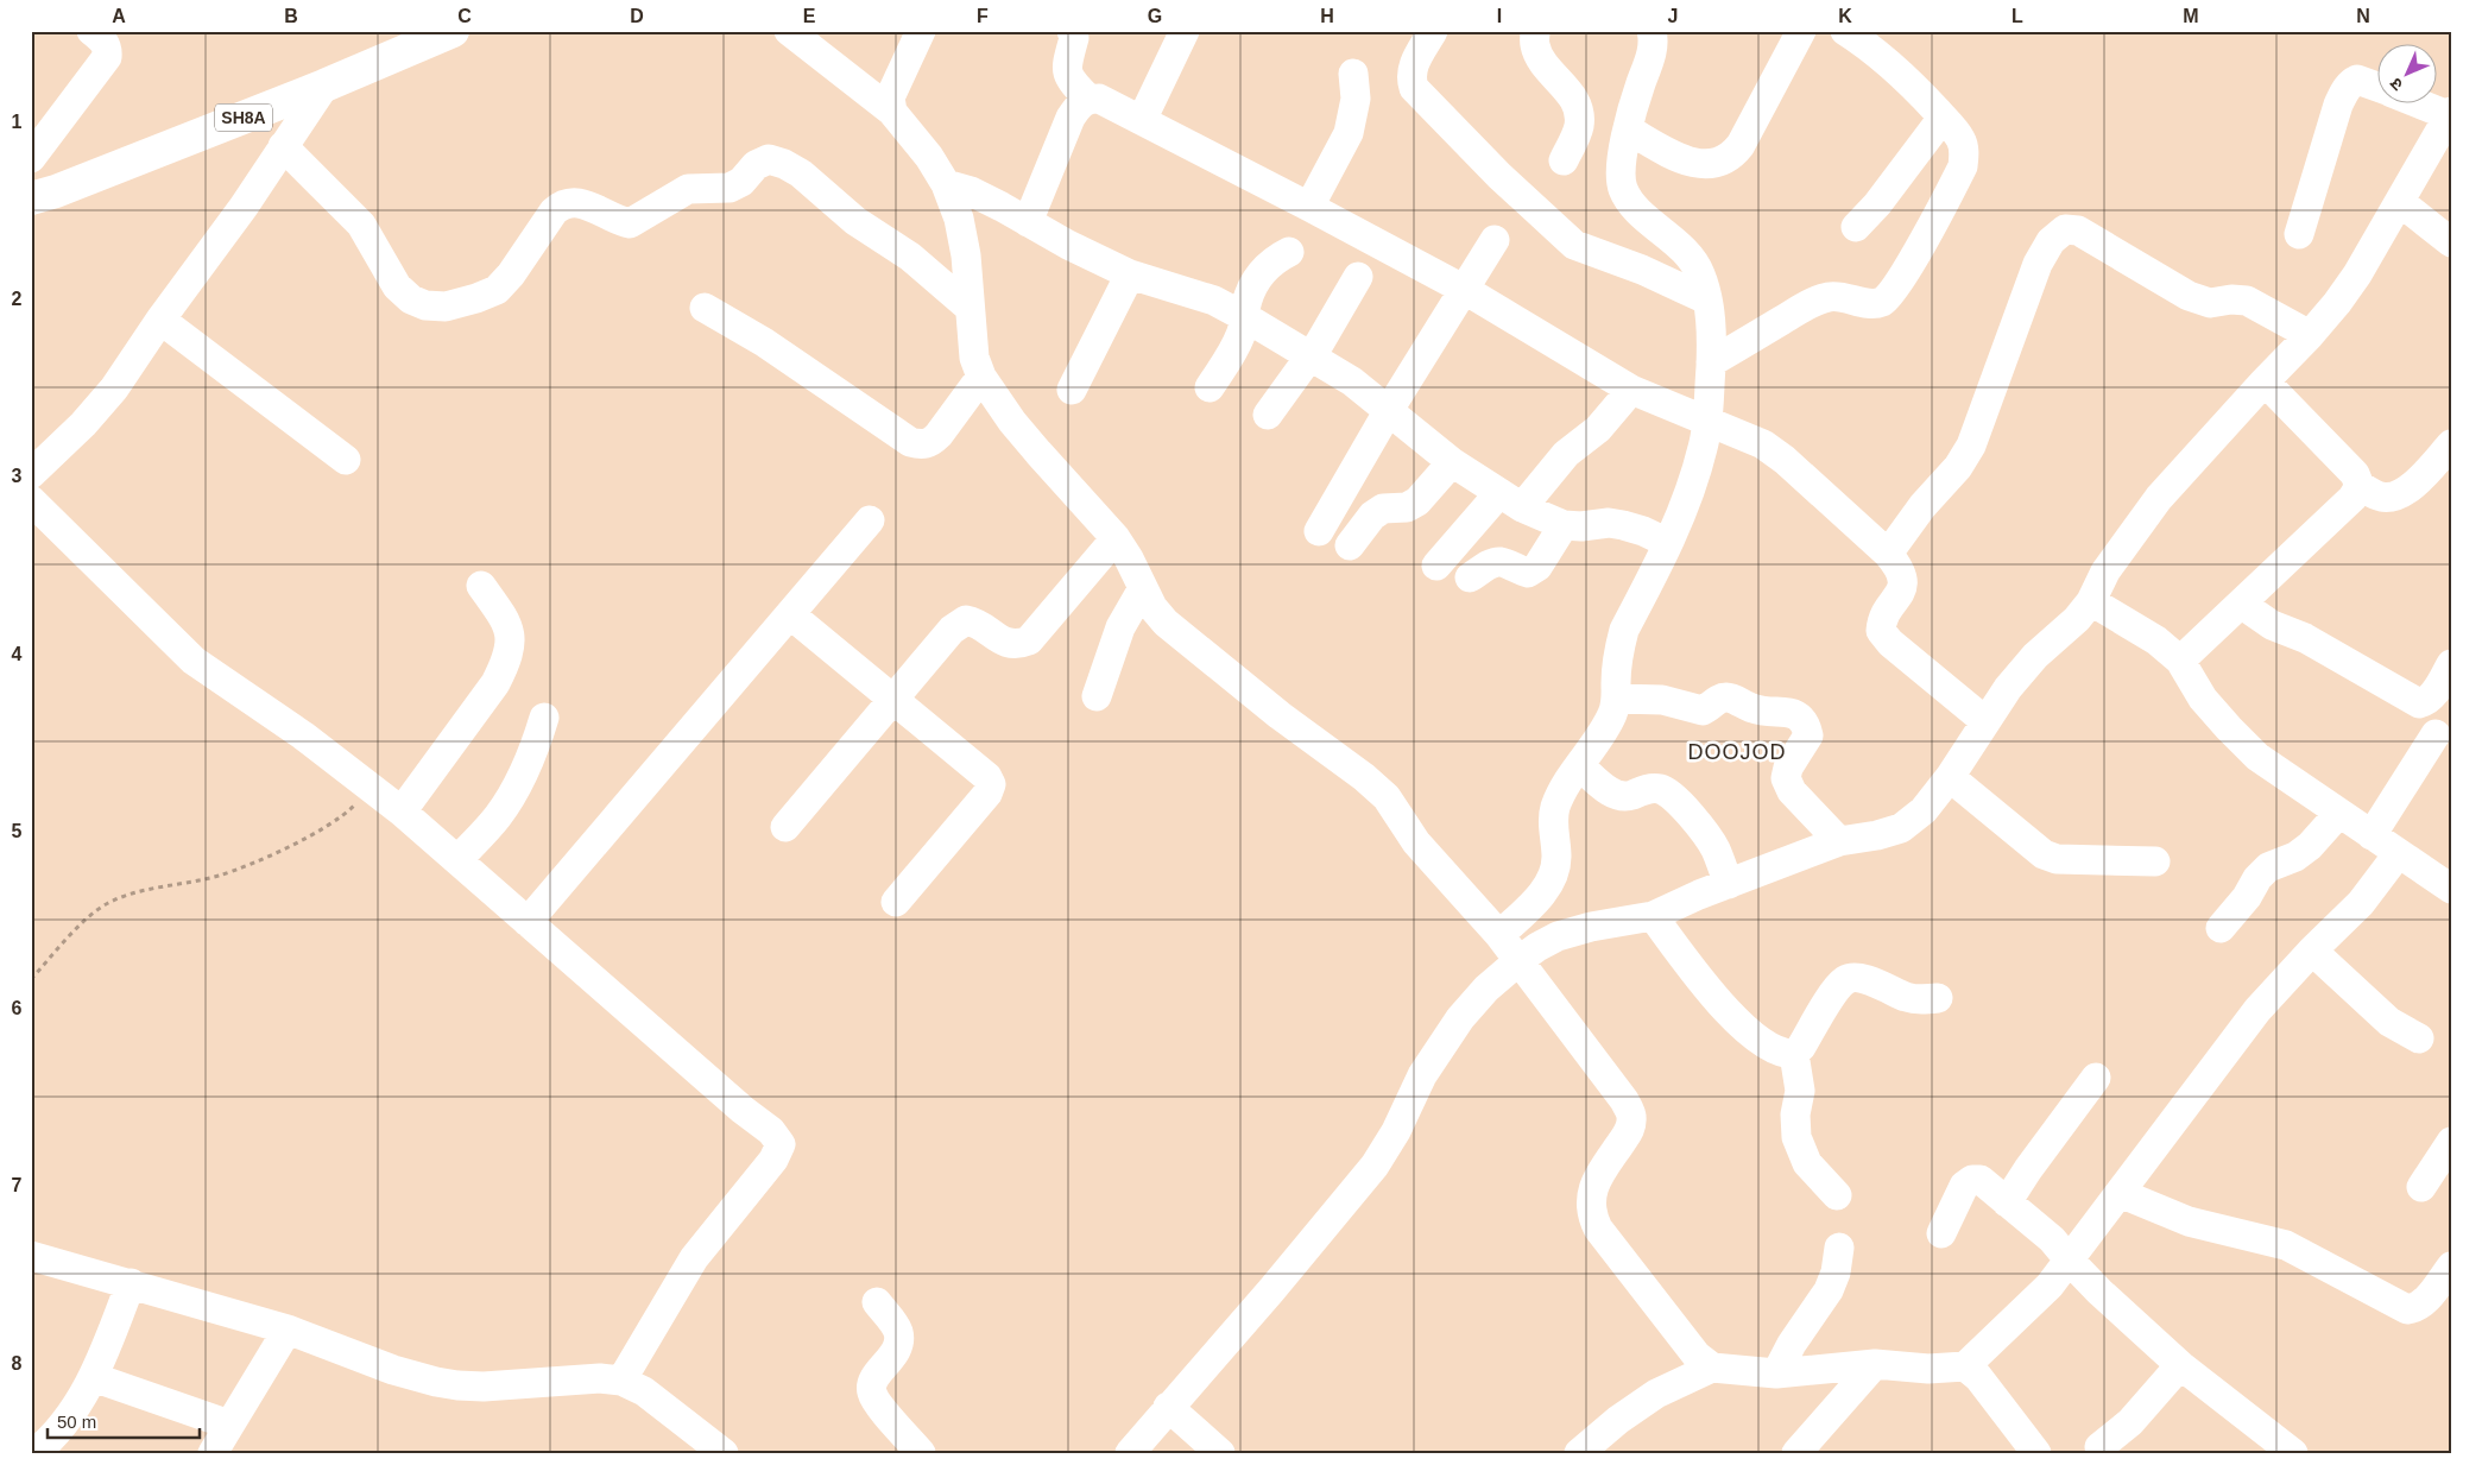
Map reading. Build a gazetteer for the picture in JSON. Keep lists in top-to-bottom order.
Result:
{
  "streets": {
    "main road": ["SH8A"]
  },
  "districts": ["DOOJOD"],
  "scale_bar": "50 m",
  "north": "bottom left",
  "grid": {
    "columns": [
      "A",
      "B",
      "C",
      "D",
      "E",
      "F",
      "G",
      "H",
      "I",
      "J",
      "K",
      "L",
      "M",
      "N"
    ],
    "rows": [
      "1",
      "2",
      "3",
      "4",
      "5",
      "6",
      "7",
      "8"
    ]
  }
}
